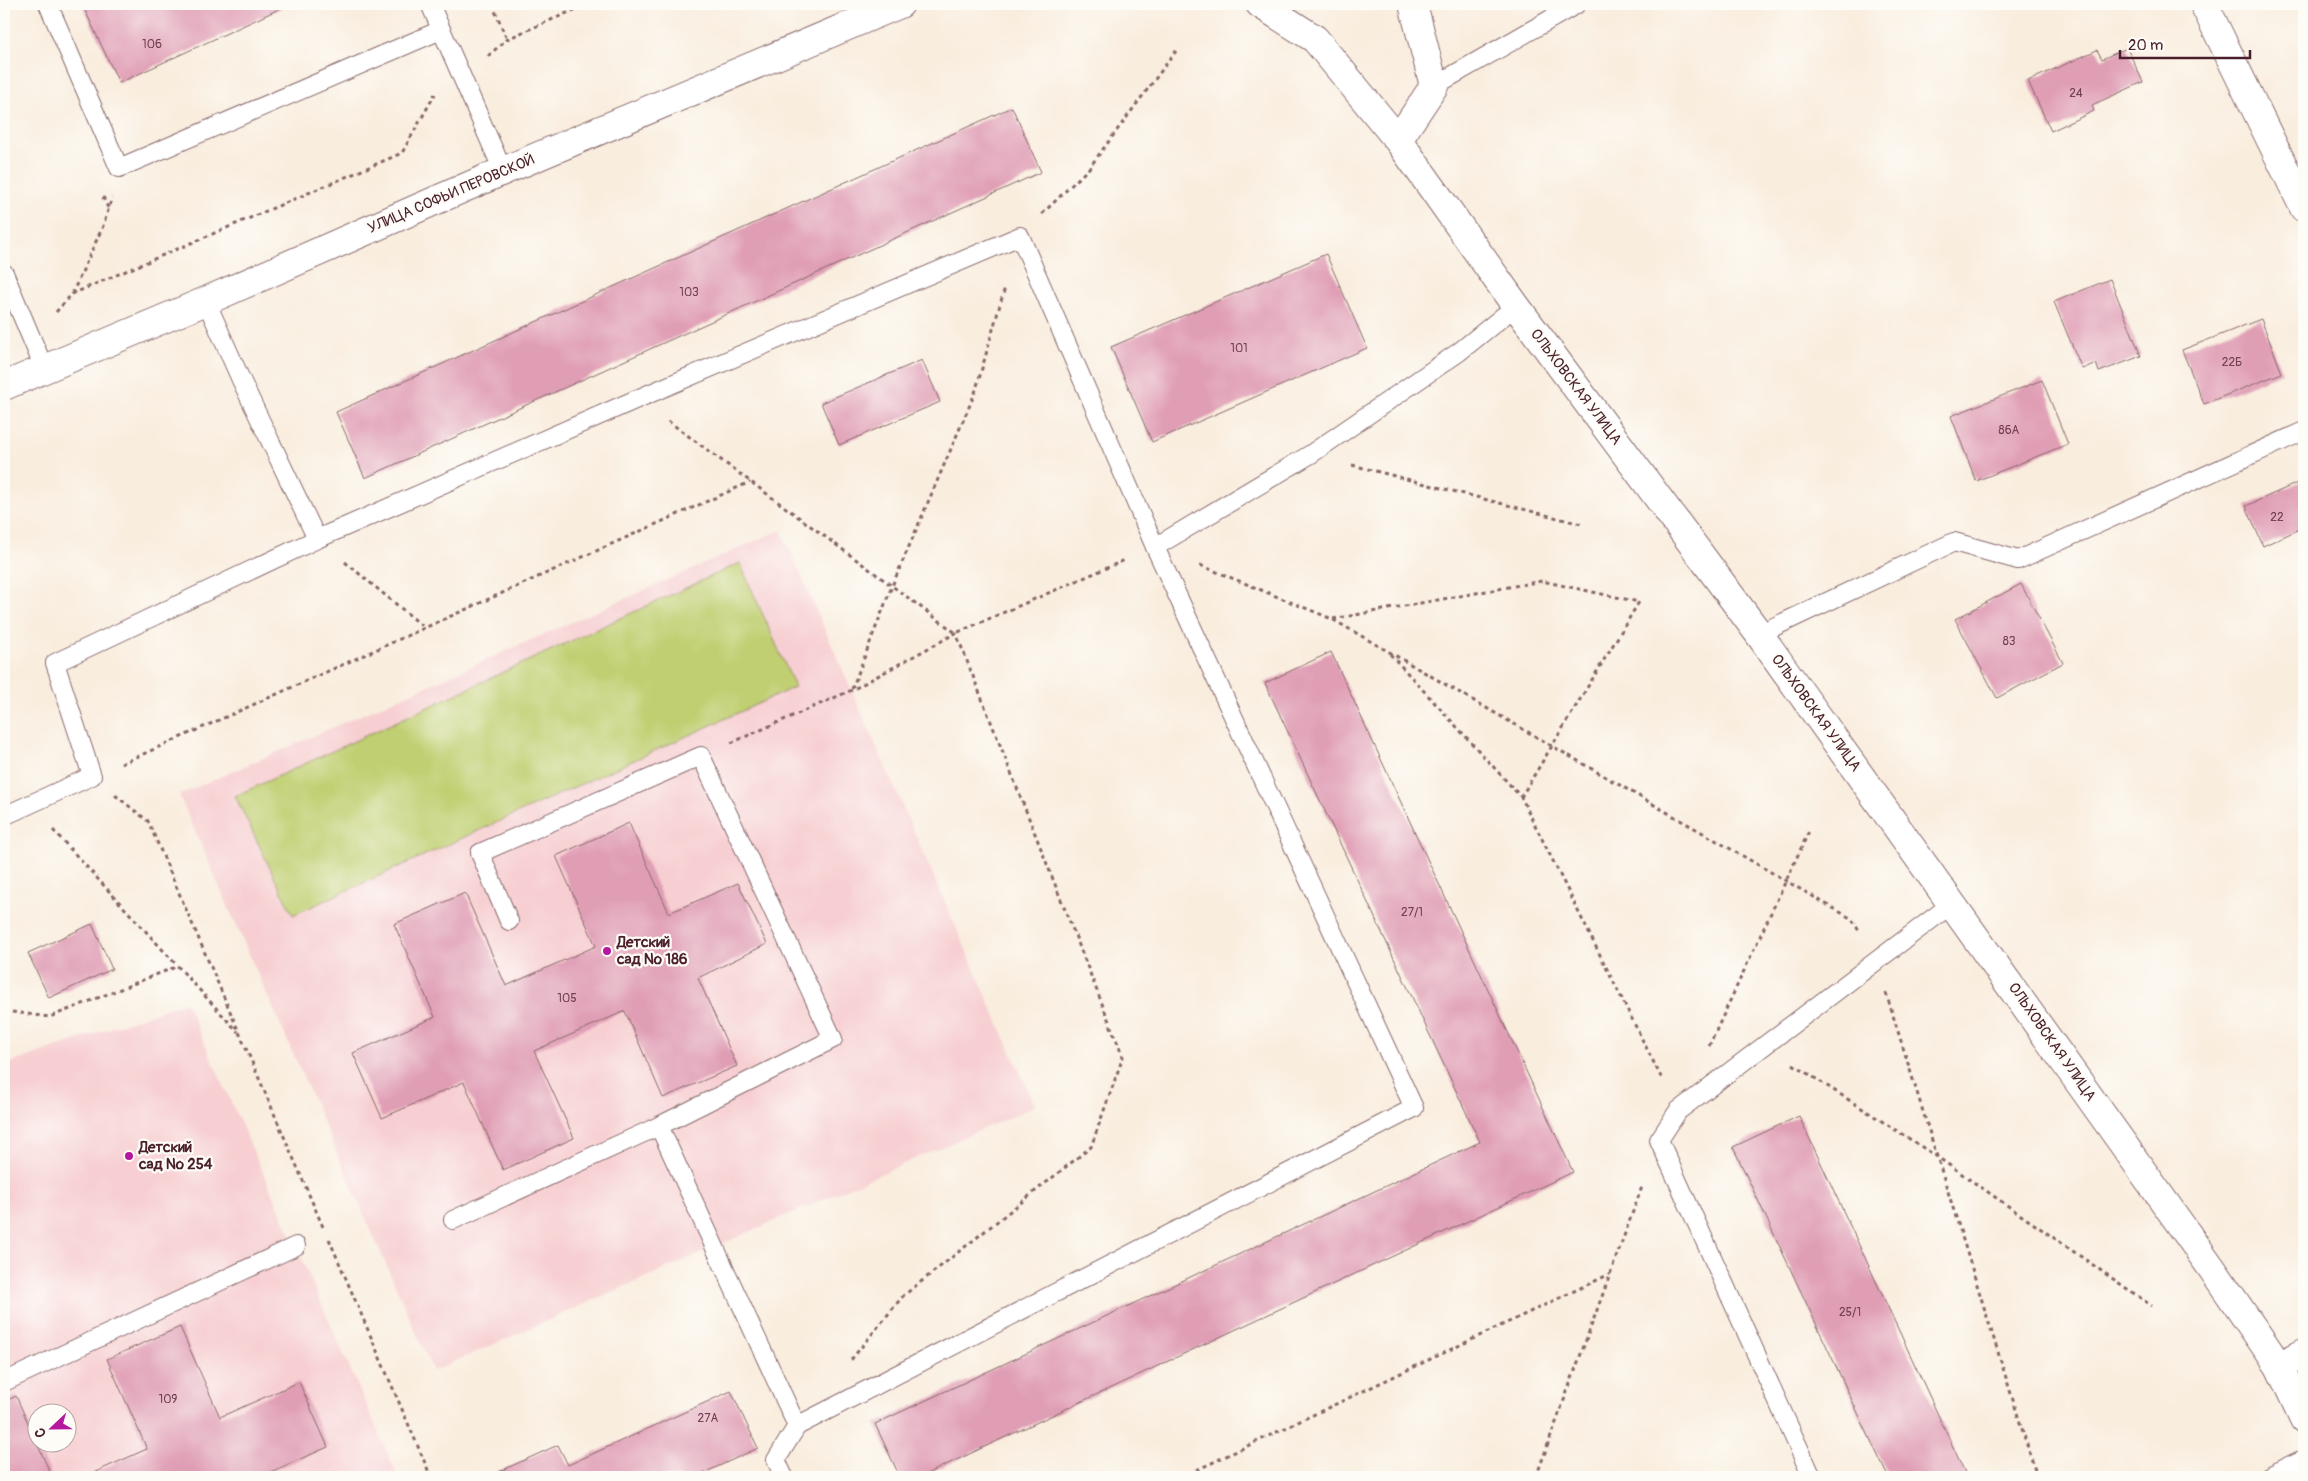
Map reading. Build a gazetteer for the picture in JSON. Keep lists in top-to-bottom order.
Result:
{
  "streets": {
    "street": ["УЛИЦА СОФЬИ ПЕРОВСКОЙ", "ОЛЬХОВСКАЯ УЛИЦА"]
  },
  "places": ["Детский сад № 186", "Детский сад № 254"],
  "house_numbers": [
    "106",
    "24",
    "103",
    "101",
    "22Б",
    "86А",
    "22",
    "83",
    "27/1",
    "105",
    "25/1",
    "109",
    "27А"
  ],
  "scale_bar": "20 m",
  "north": "left"
}
